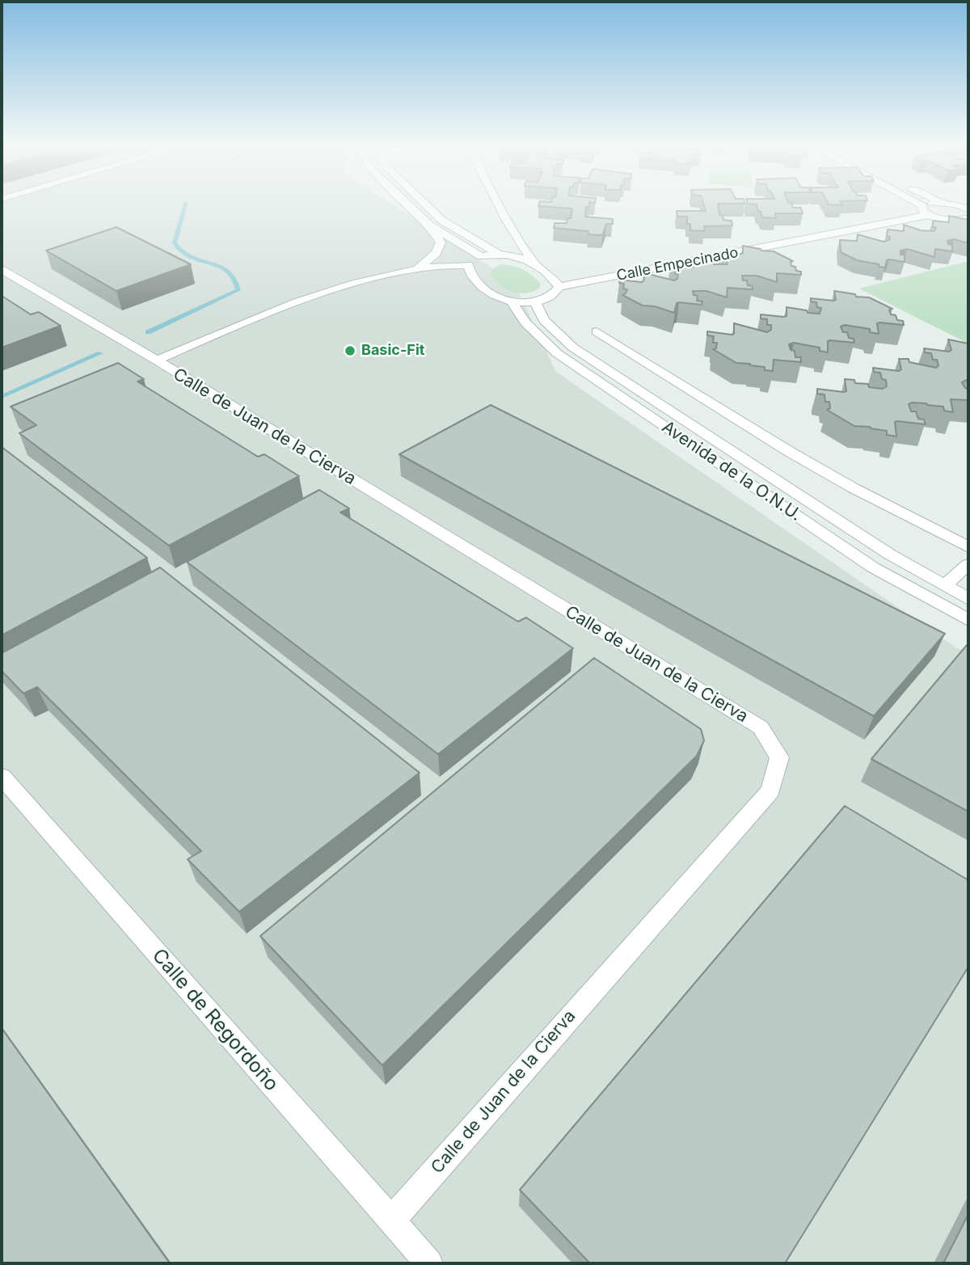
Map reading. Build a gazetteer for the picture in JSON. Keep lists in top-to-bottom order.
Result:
{
  "streets": {
    "street": [
      "Calle Empecinado",
      "Calle de Juan de la Cierva",
      "Avenida de la O.N.U.",
      "Calle de Regordoño"
    ]
  },
  "crossings": [
    ["Calle de Juan de la Cierva", "Calle de Regordoño"]
  ],
  "places": ["Basic-Fit"]
}
